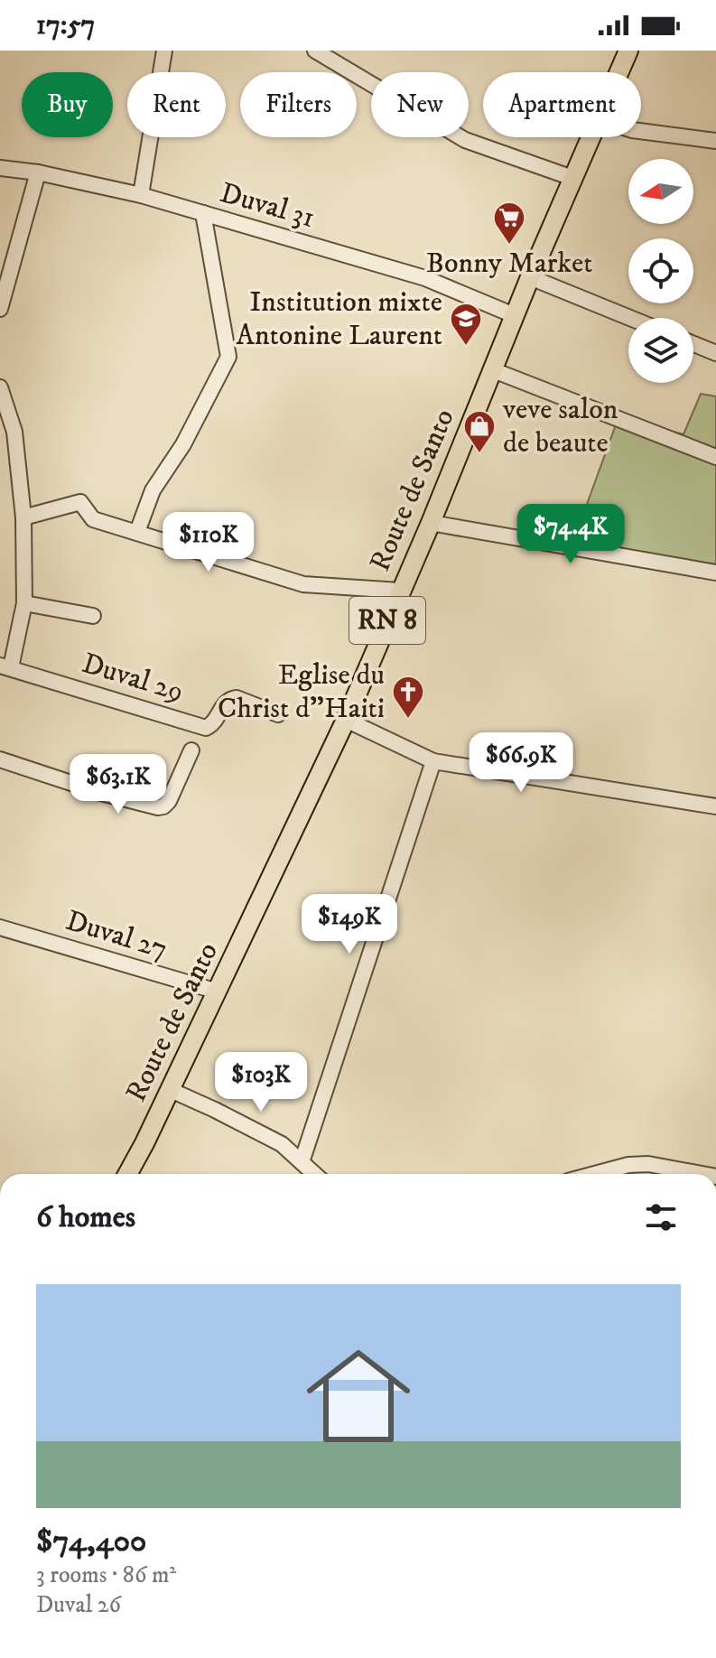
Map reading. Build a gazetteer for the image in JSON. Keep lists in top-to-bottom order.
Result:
{
  "streets": {
    "main road": ["Route de Santo", "RN 8"],
    "street": ["Duval 31", "Duval 29", "Duval 27"]
  },
  "crossings": [
    ["Duval 31", "Route de Santo"],
    ["Route de Santo", "Duval 27"]
  ],
  "places": {
    "supermarket": ["Bonny Market"],
    "school or university": ["Institution mixte Antonine Laurent"],
    "shop": ["veve salon de beaute"],
    "church": ["Eglise du Christ d\"Haiti"]
  },
  "north": "left",
  "page": {
    "status": "17:57",
    "chip": [
      "Buy",
      "Rent",
      "Filters",
      "New",
      "Apartment"
    ],
    "price": [
      "$74.4K",
      "$110K",
      "$66.9K",
      "$63.1K",
      "$149K",
      "$103K"
    ],
    "heading": "6 homes",
    "list": [
      {
        "name": "$74,400",
        "note": "3 rooms · 86 m² · Duval 26"
      }
    ]
  }
}
